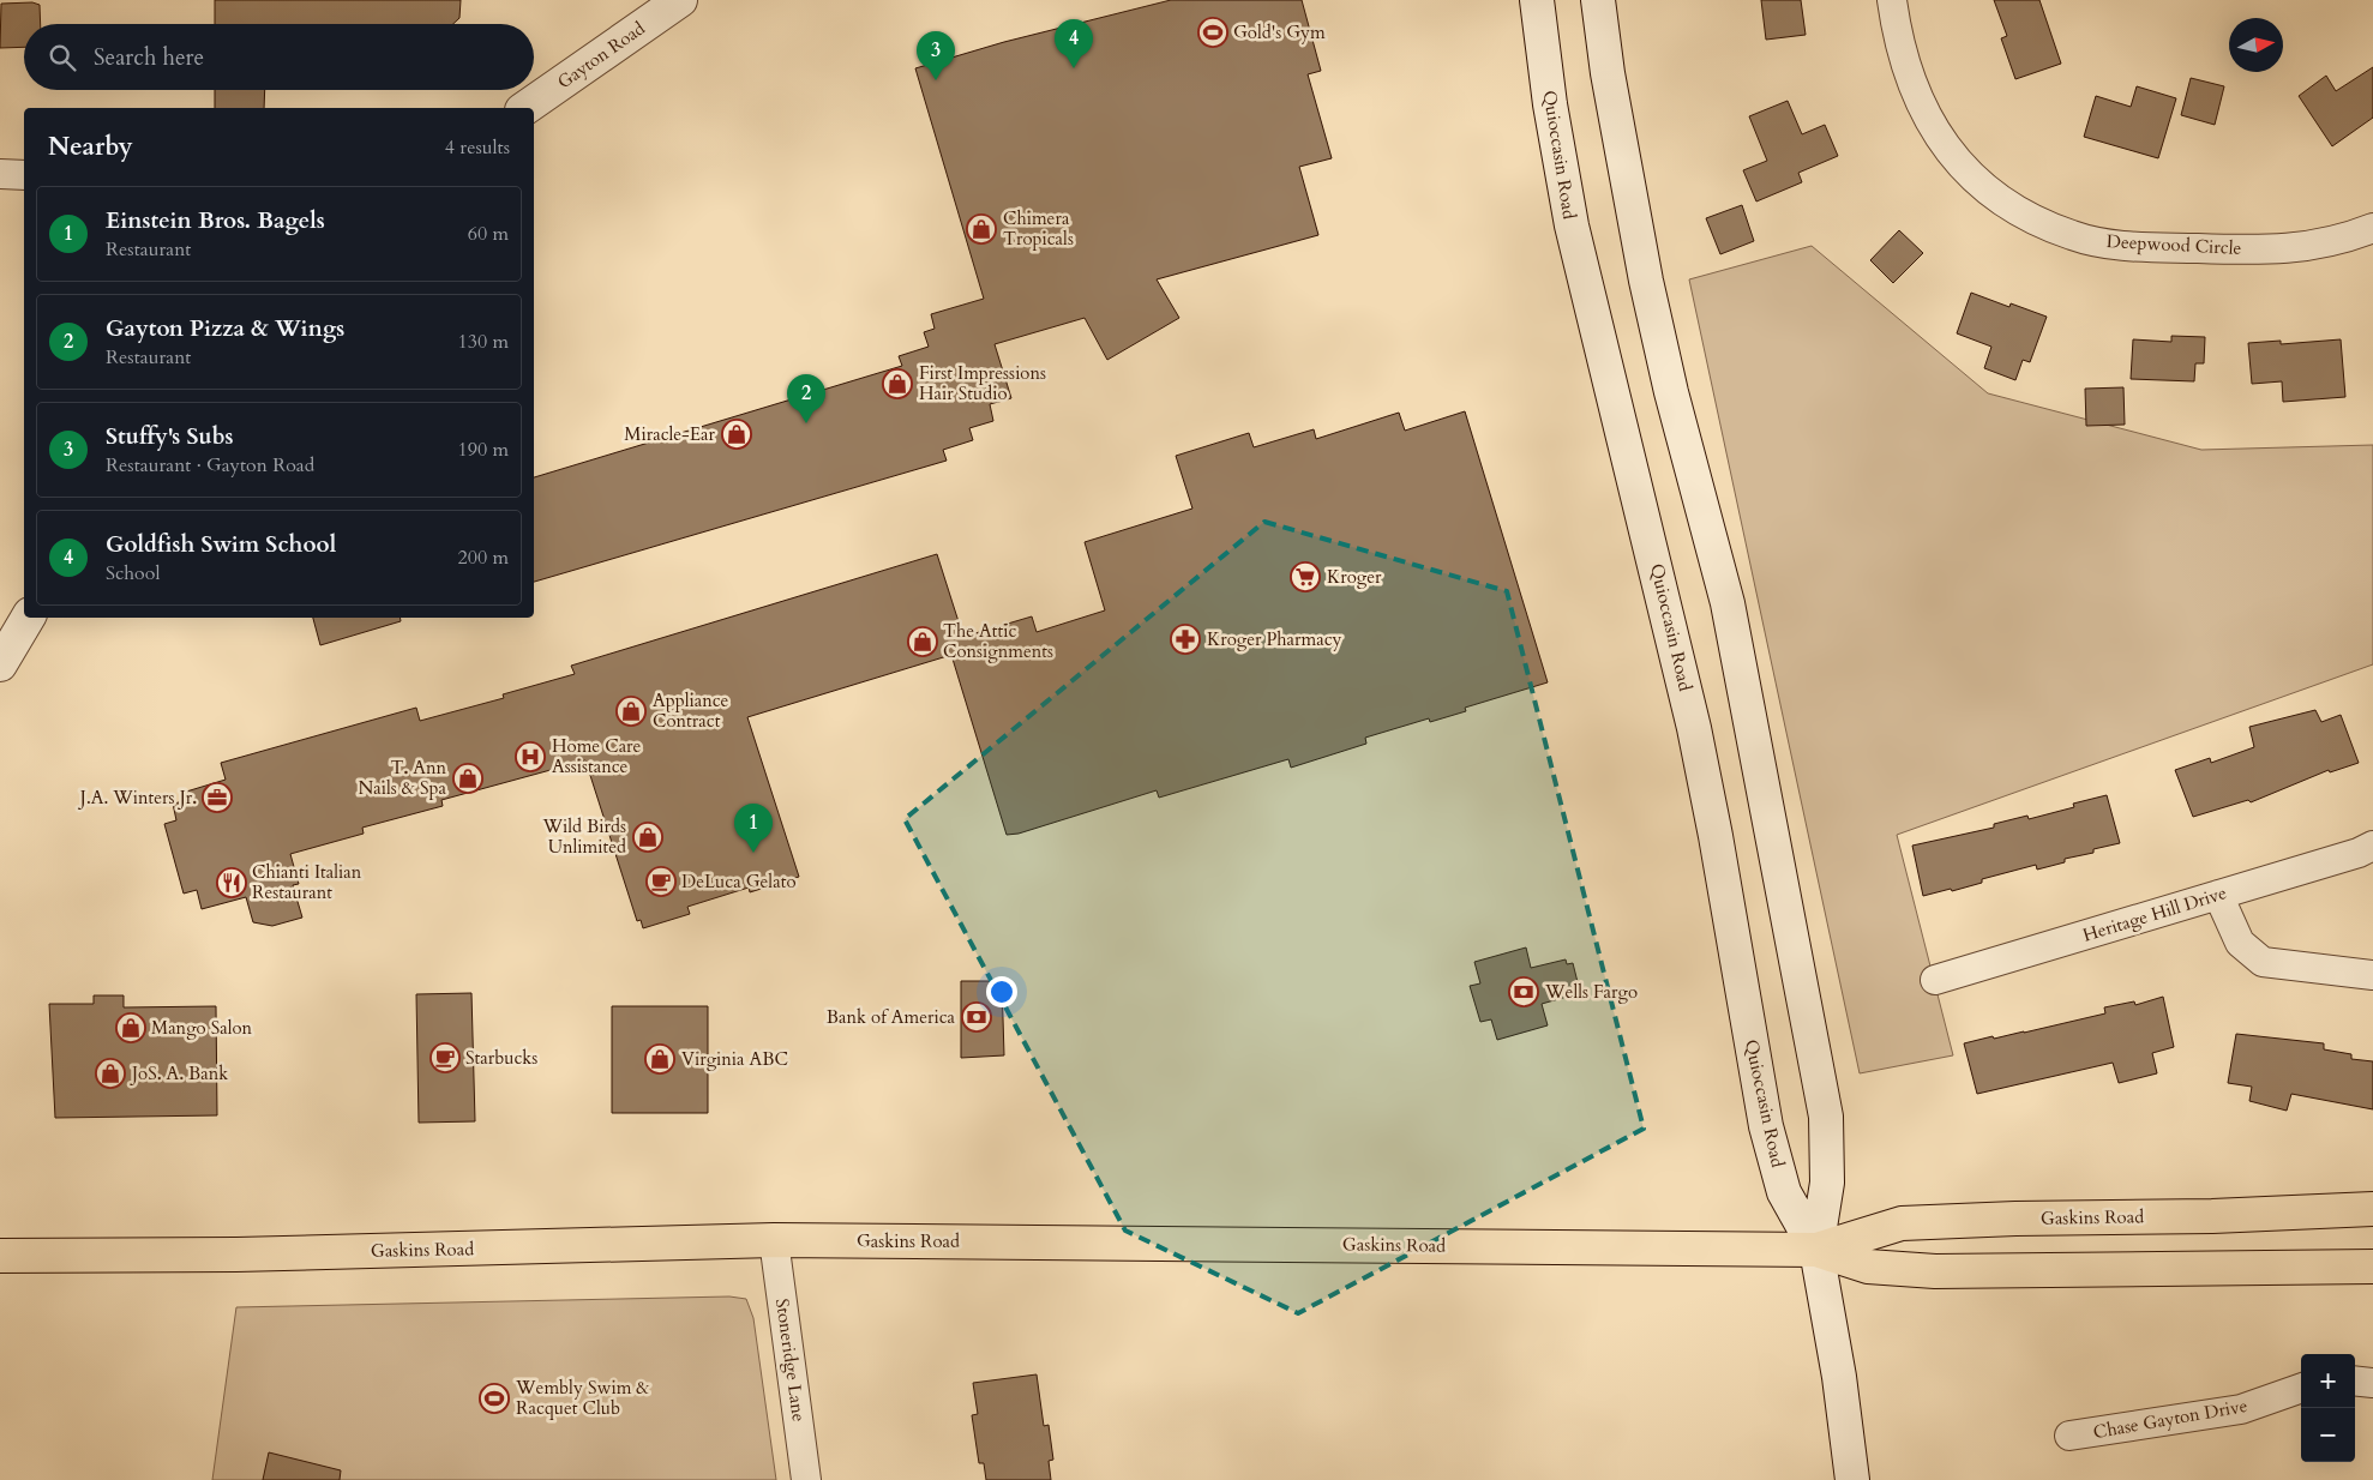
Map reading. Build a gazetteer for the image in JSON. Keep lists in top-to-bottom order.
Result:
{
  "streets": {
    "main road": ["Gayton Road", "Quioccasin Road", "Gaskins Road"],
    "street": [
      "Deepwood Circle",
      "Heritage Hill Drive",
      "Stoneridge Lane",
      "Chase Gayton Drive"
    ]
  },
  "crossings": [
    ["Quioccasin Road", "Gaskins Road"],
    ["Gaskins Road", "Stoneridge Lane"]
  ],
  "places": {
    "sports": ["Gold's Gym", "Wembly Swim & Racquet Club"],
    "shop": [
      "Chimera Tropicals",
      "First Impressions Hair Studio",
      "Miracle-Ear",
      "The Attic Consignments",
      "Appliance Contract",
      "T. Ann Nails & Spa",
      "Wild Birds Unlimited",
      "Mango Salon",
      "Virginia ABC",
      "JoS. A. Bank"
    ],
    "supermarket": ["Kroger"],
    "pharmacy": ["Kroger Pharmacy"],
    "hospital": ["Home Care Assistance"],
    "office": ["J.A. Winters Jr."],
    "cafe": ["DeLuca Gelato", "Starbucks"],
    "restaurant": ["Chianti Italian Restaurant"],
    "bank": ["Wells Fargo", "Bank of America"]
  },
  "north": "right",
  "page": {
    "pins": [
      "4",
      "3",
      "2",
      "1"
    ],
    "search": "Search here",
    "heading": ["Nearby", "4 results"],
    "list": [
      {
        "mark": "1",
        "name": "Einstein Bros. Bagels",
        "note": "Restaurant",
        "value": "60 m"
      },
      {
        "mark": "2",
        "name": "Gayton Pizza & Wings",
        "note": "Restaurant",
        "value": "130 m"
      },
      {
        "mark": "3",
        "name": "Stuffy's Subs",
        "note": "Restaurant · Gayton Road",
        "value": "190 m"
      },
      {
        "mark": "4",
        "name": "Goldfish Swim School",
        "note": "School",
        "value": "200 m"
      }
    ],
    "map_buttons": ["+", "−"]
  }
}
